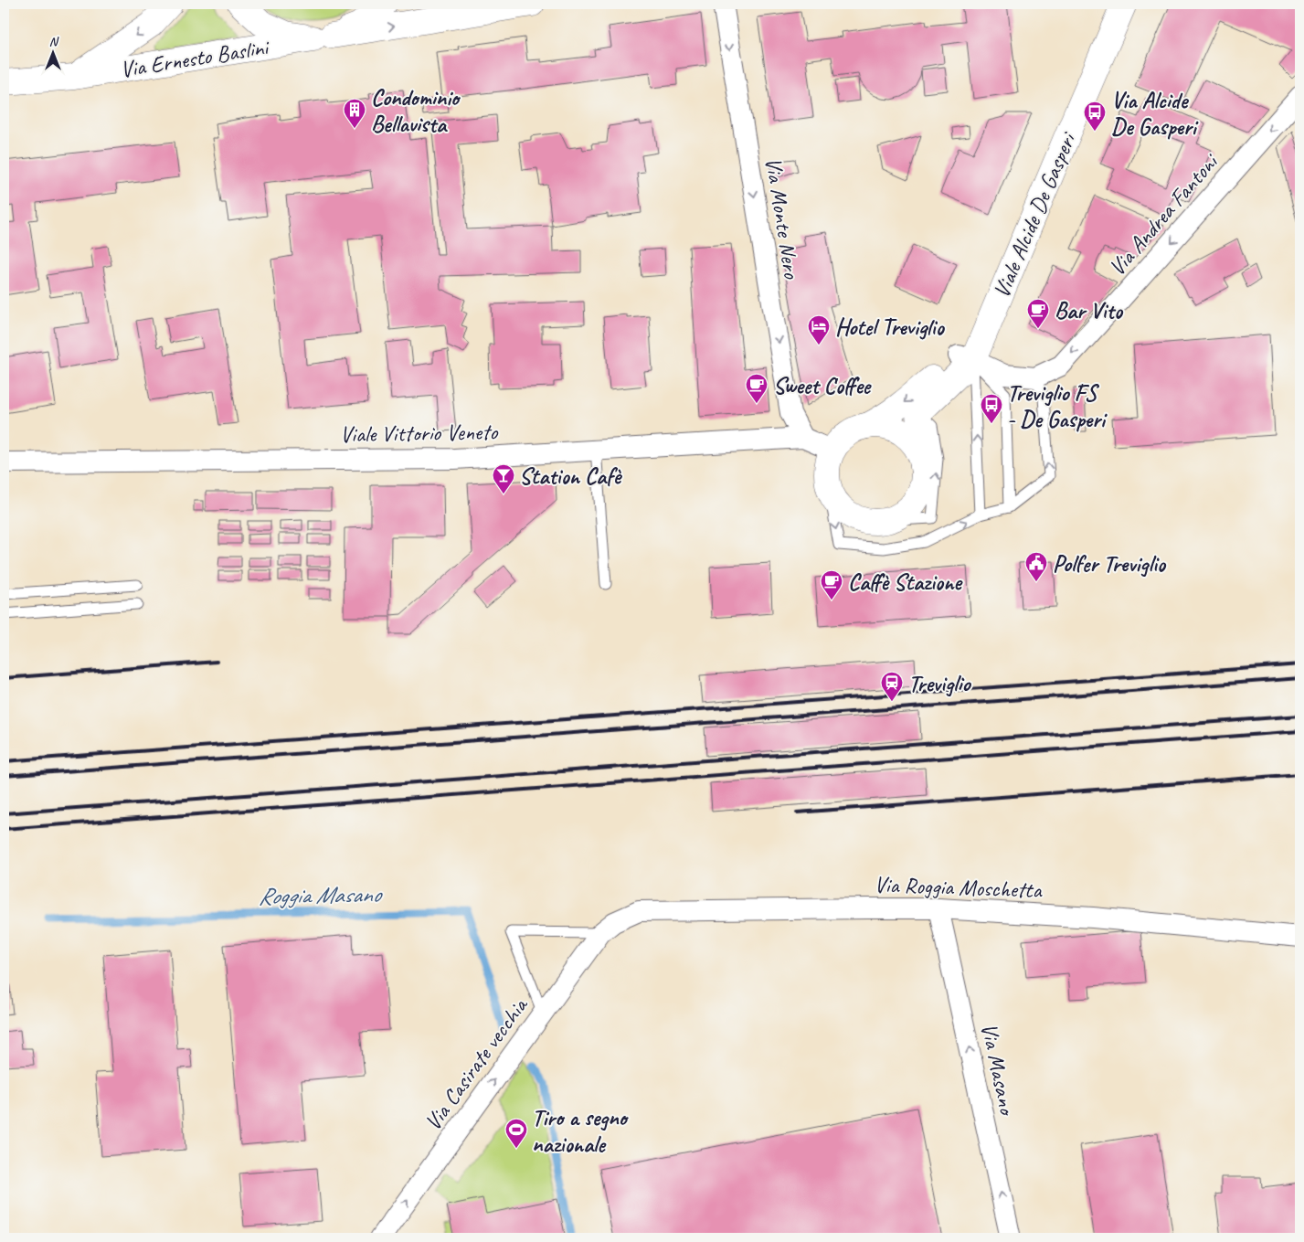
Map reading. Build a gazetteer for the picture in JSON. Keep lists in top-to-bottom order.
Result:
{
  "streets": {
    "street": [
      "Via Ernesto Baslini",
      "Via Andrea Fantoni",
      "Viale Alcide De Gasperi",
      "Via Monte Nero",
      "Viale Vittorio Veneto",
      "Via Roggia Moschetta",
      "Via Casirate vecchia",
      "Via Masano"
    ]
  },
  "crossings": [
    ["Via Andrea Fantoni", "Viale Alcide De Gasperi"],
    ["Viale Alcide De Gasperi", "Viale Vittorio Veneto"],
    ["Via Monte Nero", "Viale Vittorio Veneto"],
    ["Via Roggia Moschetta", "Via Casirate vecchia"],
    ["Via Roggia Moschetta", "Via Masano"]
  ],
  "one_way": [
    "Via Andrea Fantoni",
    "Via Monte Nero",
    "Via Casirate vecchia",
    "Via Masano"
  ],
  "water": ["Roggia Masano"],
  "places": {
    "building": ["Condominio Bellavista"],
    "bus stop": ["Via Alcide De Gasperi", "Treviglio FS - De Gasperi"],
    "cafe": ["Bar Vito", "Sweet Coffee", "Caffè Stazione"],
    "hotel": ["Hotel Treviglio"],
    "bar": ["Station Cafè"],
    "public building": ["Polfer Treviglio"],
    "station": ["Treviglio"],
    "sports": ["Tiro a segno nazionale"]
  },
  "north": "top"
}
